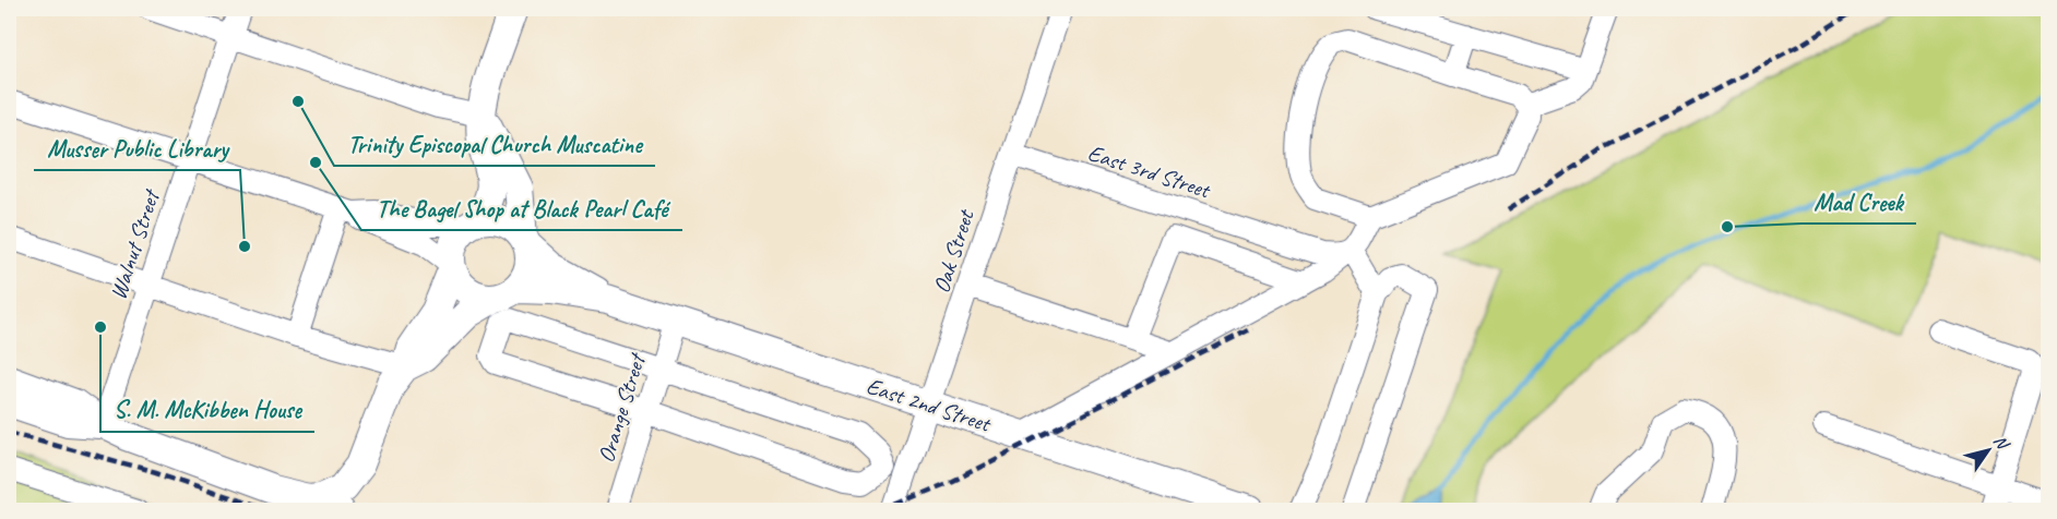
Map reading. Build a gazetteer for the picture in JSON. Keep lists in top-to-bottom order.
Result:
{
  "streets": {
    "main road": ["East 2nd Street"],
    "street": [
      "East 3rd Street",
      "Walnut Street",
      "Oak Street",
      "Orange Street"
    ]
  },
  "crossings": [
    ["East 3rd Street", "Oak Street"],
    ["Oak Street", "East 2nd Street"],
    ["East 2nd Street", "Orange Street"]
  ],
  "places": [
    "Trinity Episcopal Church Muscatine",
    "The Bagel Shop at Black Pearl Café",
    "Mad Creek",
    "Musser Public Library",
    "S. M. McKibben House"
  ],
  "north": "top right"
}
